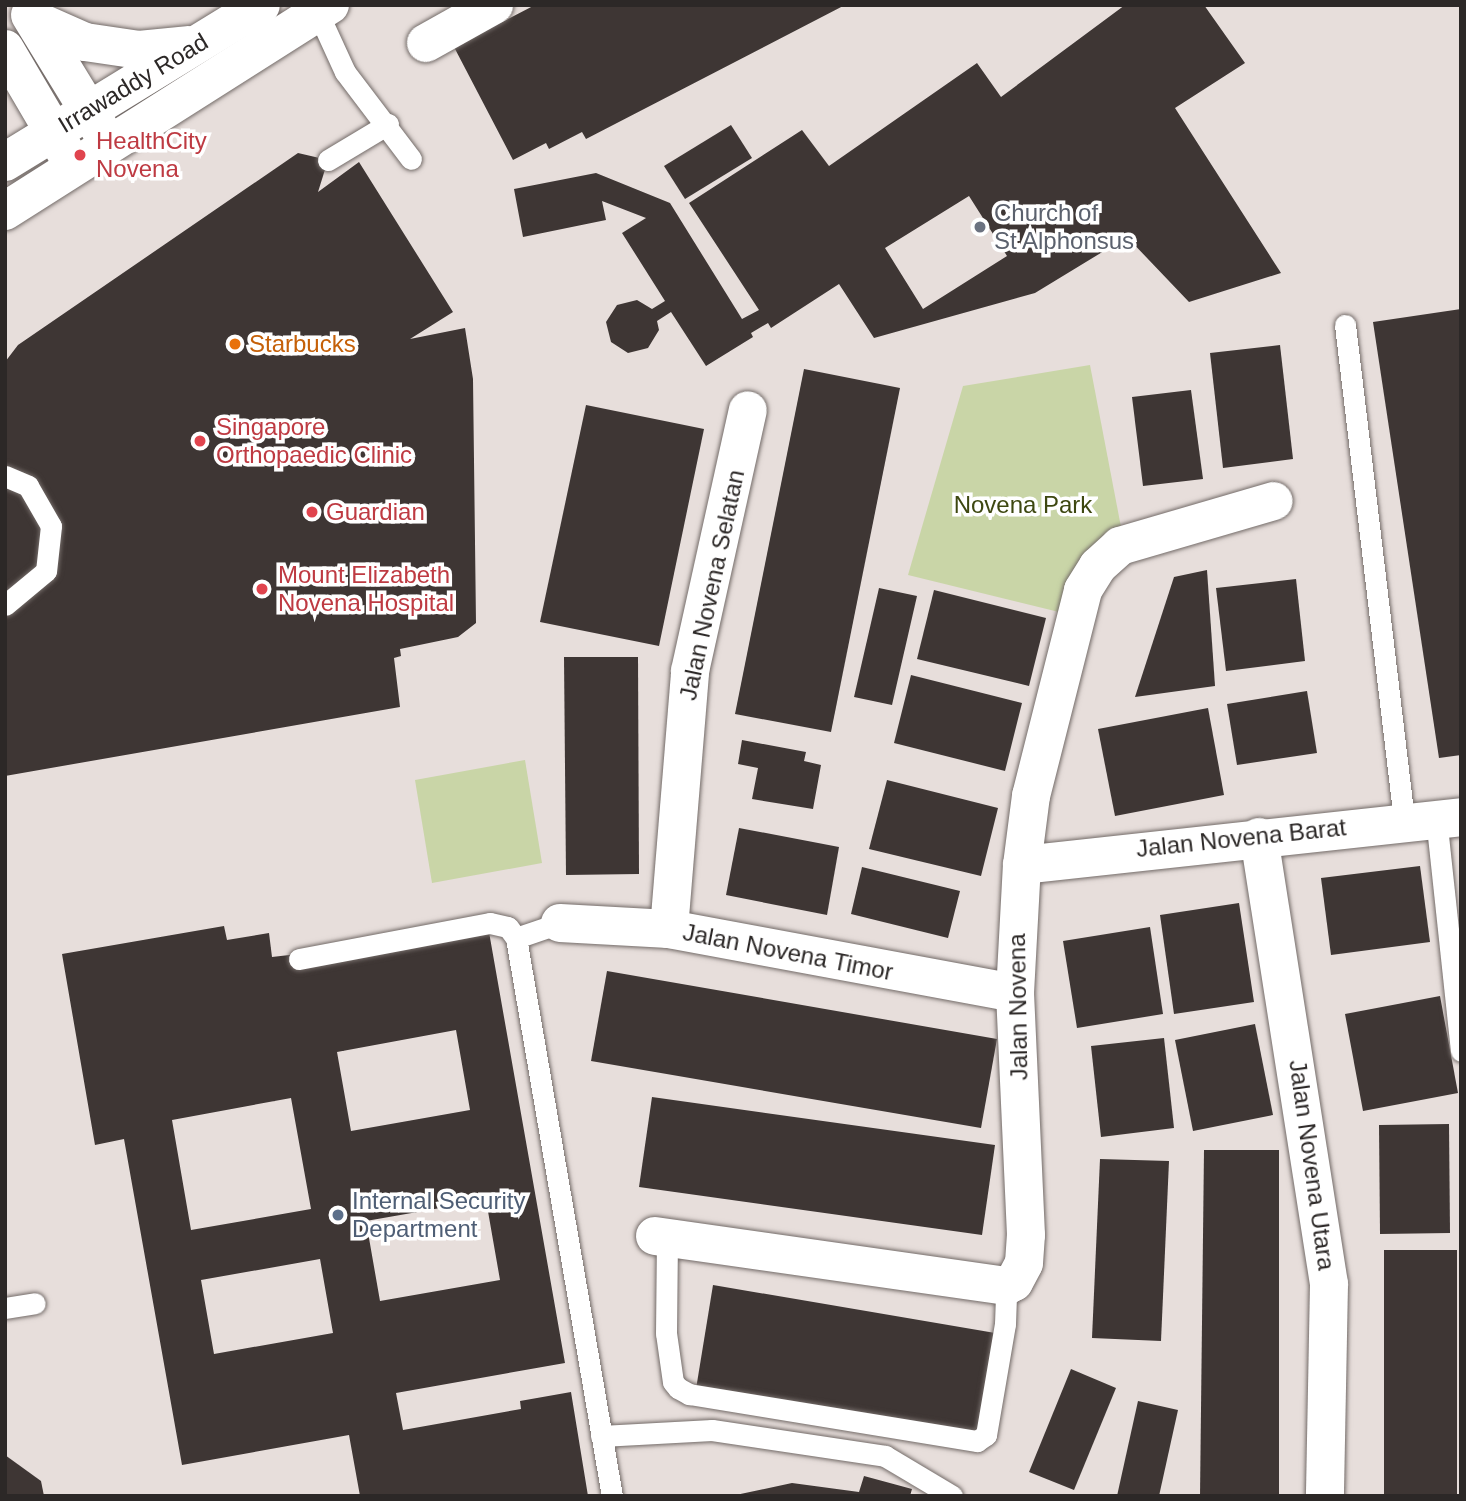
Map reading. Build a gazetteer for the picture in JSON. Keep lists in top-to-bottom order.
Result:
{
  "streets": {
    "street": [
      "Irrawaddy Road",
      "Jalan Novena Selatan",
      "Jalan Novena Barat",
      "Jalan Novena Timor",
      "Jalan Novena",
      "Jalan Novena Utara"
    ]
  },
  "crossings": [
    ["Jalan Novena Selatan", "Jalan Novena Timor"],
    ["Jalan Novena Barat", "Jalan Novena"],
    ["Jalan Novena Barat", "Jalan Novena Utara"],
    ["Jalan Novena Timor", "Jalan Novena"]
  ],
  "parks": ["Novena Park"],
  "places": [
    "HealthCity Novena",
    "Church of St Alphonsus",
    "Starbucks",
    "Singapore Orthopaedic Clinic",
    "Guardian",
    "Mount Elizabeth Novena Hospital",
    "Internal Security Department"
  ]
}
